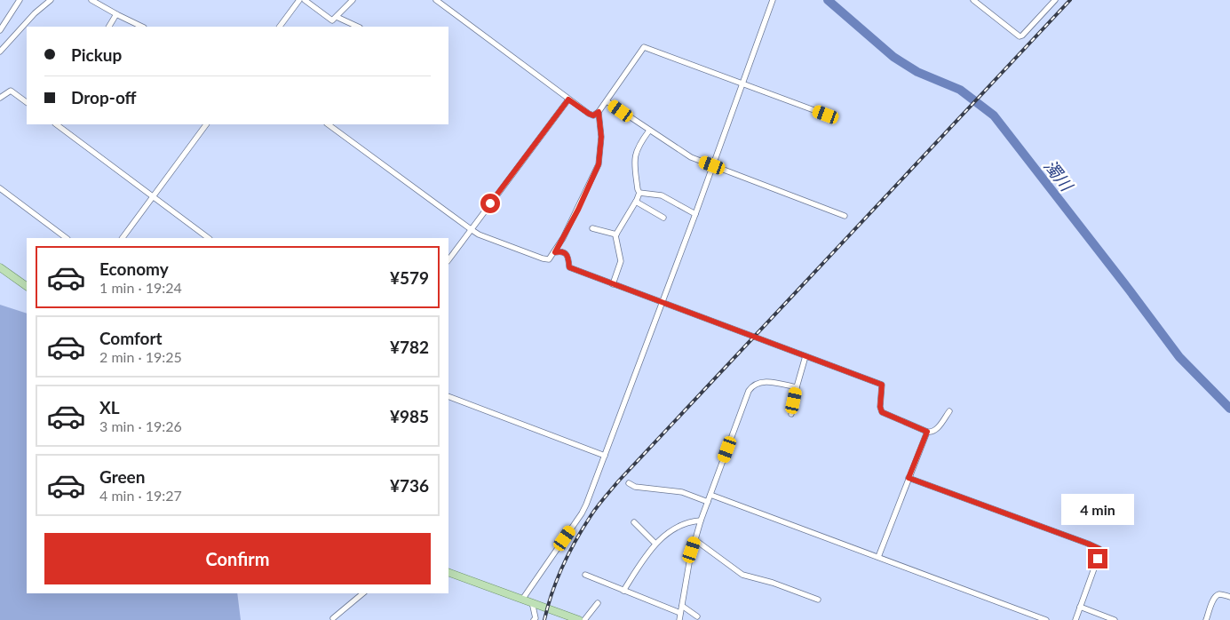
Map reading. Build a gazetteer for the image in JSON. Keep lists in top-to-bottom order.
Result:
{
  "water": ["濁川"],
  "page": {
    "banner": ["Pickup", "Drop-off"],
    "list": [
      {
        "name": "Economy",
        "note": "1 min · 19:24",
        "value": "¥579"
      },
      {
        "name": "Comfort",
        "note": "2 min · 19:25",
        "value": "¥782"
      },
      {
        "name": "XL",
        "note": "3 min · 19:26",
        "value": "¥985"
      },
      {
        "name": "Green",
        "note": "4 min · 19:27",
        "value": "¥736"
      }
    ],
    "bubble": "4 min",
    "buttons": "Confirm"
  }
}
